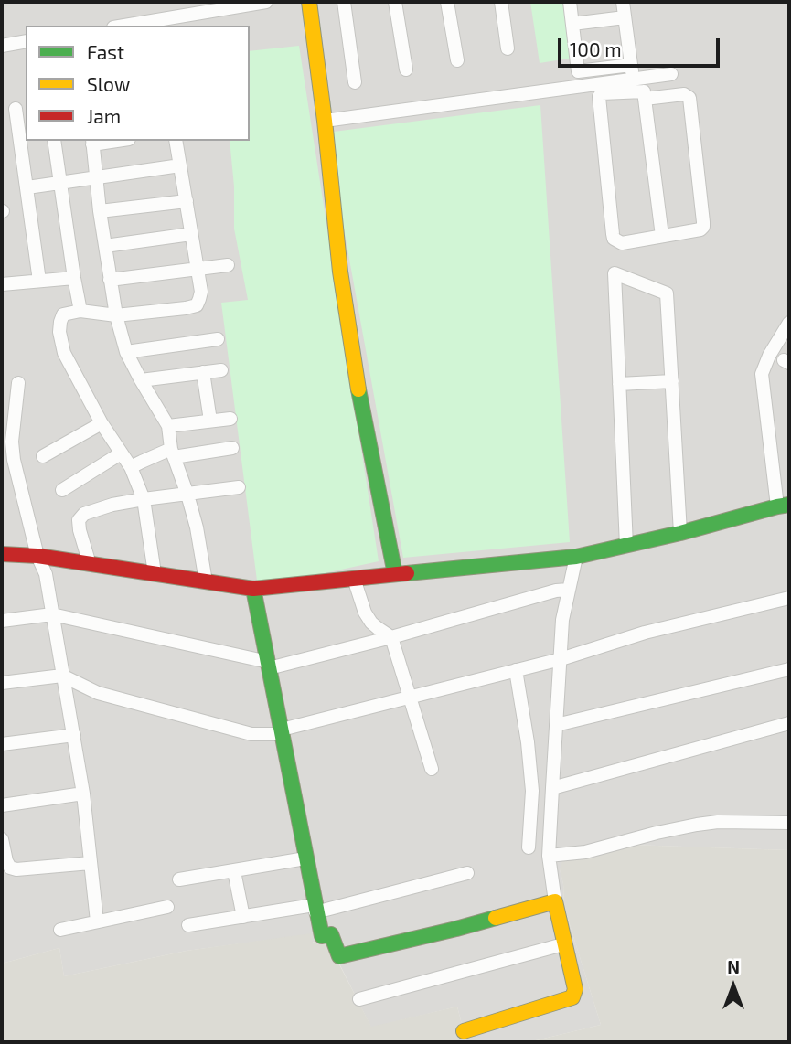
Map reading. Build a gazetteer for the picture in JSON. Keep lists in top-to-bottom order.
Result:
{
  "legend": ["Fast", "Slow", "Jam"],
  "scale_bar": "100 m",
  "north": "top"
}
